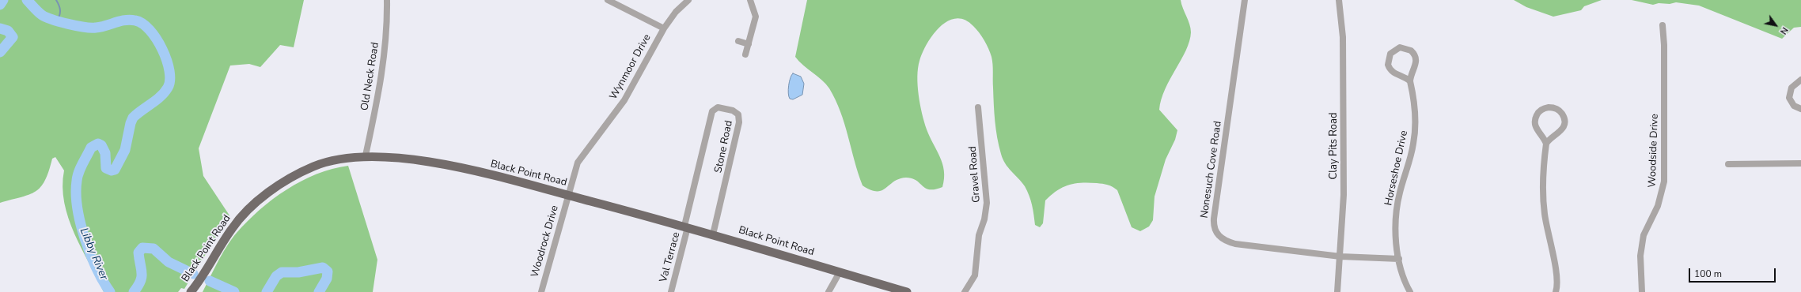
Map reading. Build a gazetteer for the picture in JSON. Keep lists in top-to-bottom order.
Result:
{
  "streets": {
    "main road": ["Black Point Road"],
    "street": [
      "Wynmoor Drive",
      "Old Neck Road",
      "Clay Pits Road",
      "Stone Road",
      "Woodside Drive",
      "Horseshoe Drive",
      "Nonesuch Cove Road",
      "Gravel Road",
      "Woodrock Drive",
      "Val Terrace"
    ]
  },
  "crossings": [
    ["Wynmoor Drive", "Black Point Road"],
    ["Wynmoor Drive", "Woodrock Drive"],
    ["Old Neck Road", "Black Point Road"],
    ["Clay Pits Road", "Nonesuch Cove Road"],
    ["Stone Road", "Black Point Road"],
    ["Stone Road", "Val Terrace"],
    ["Black Point Road", "Woodrock Drive"],
    ["Black Point Road", "Val Terrace"]
  ],
  "water": ["Libby River"],
  "scale_bar": "100 m",
  "north": "bottom right"
}
